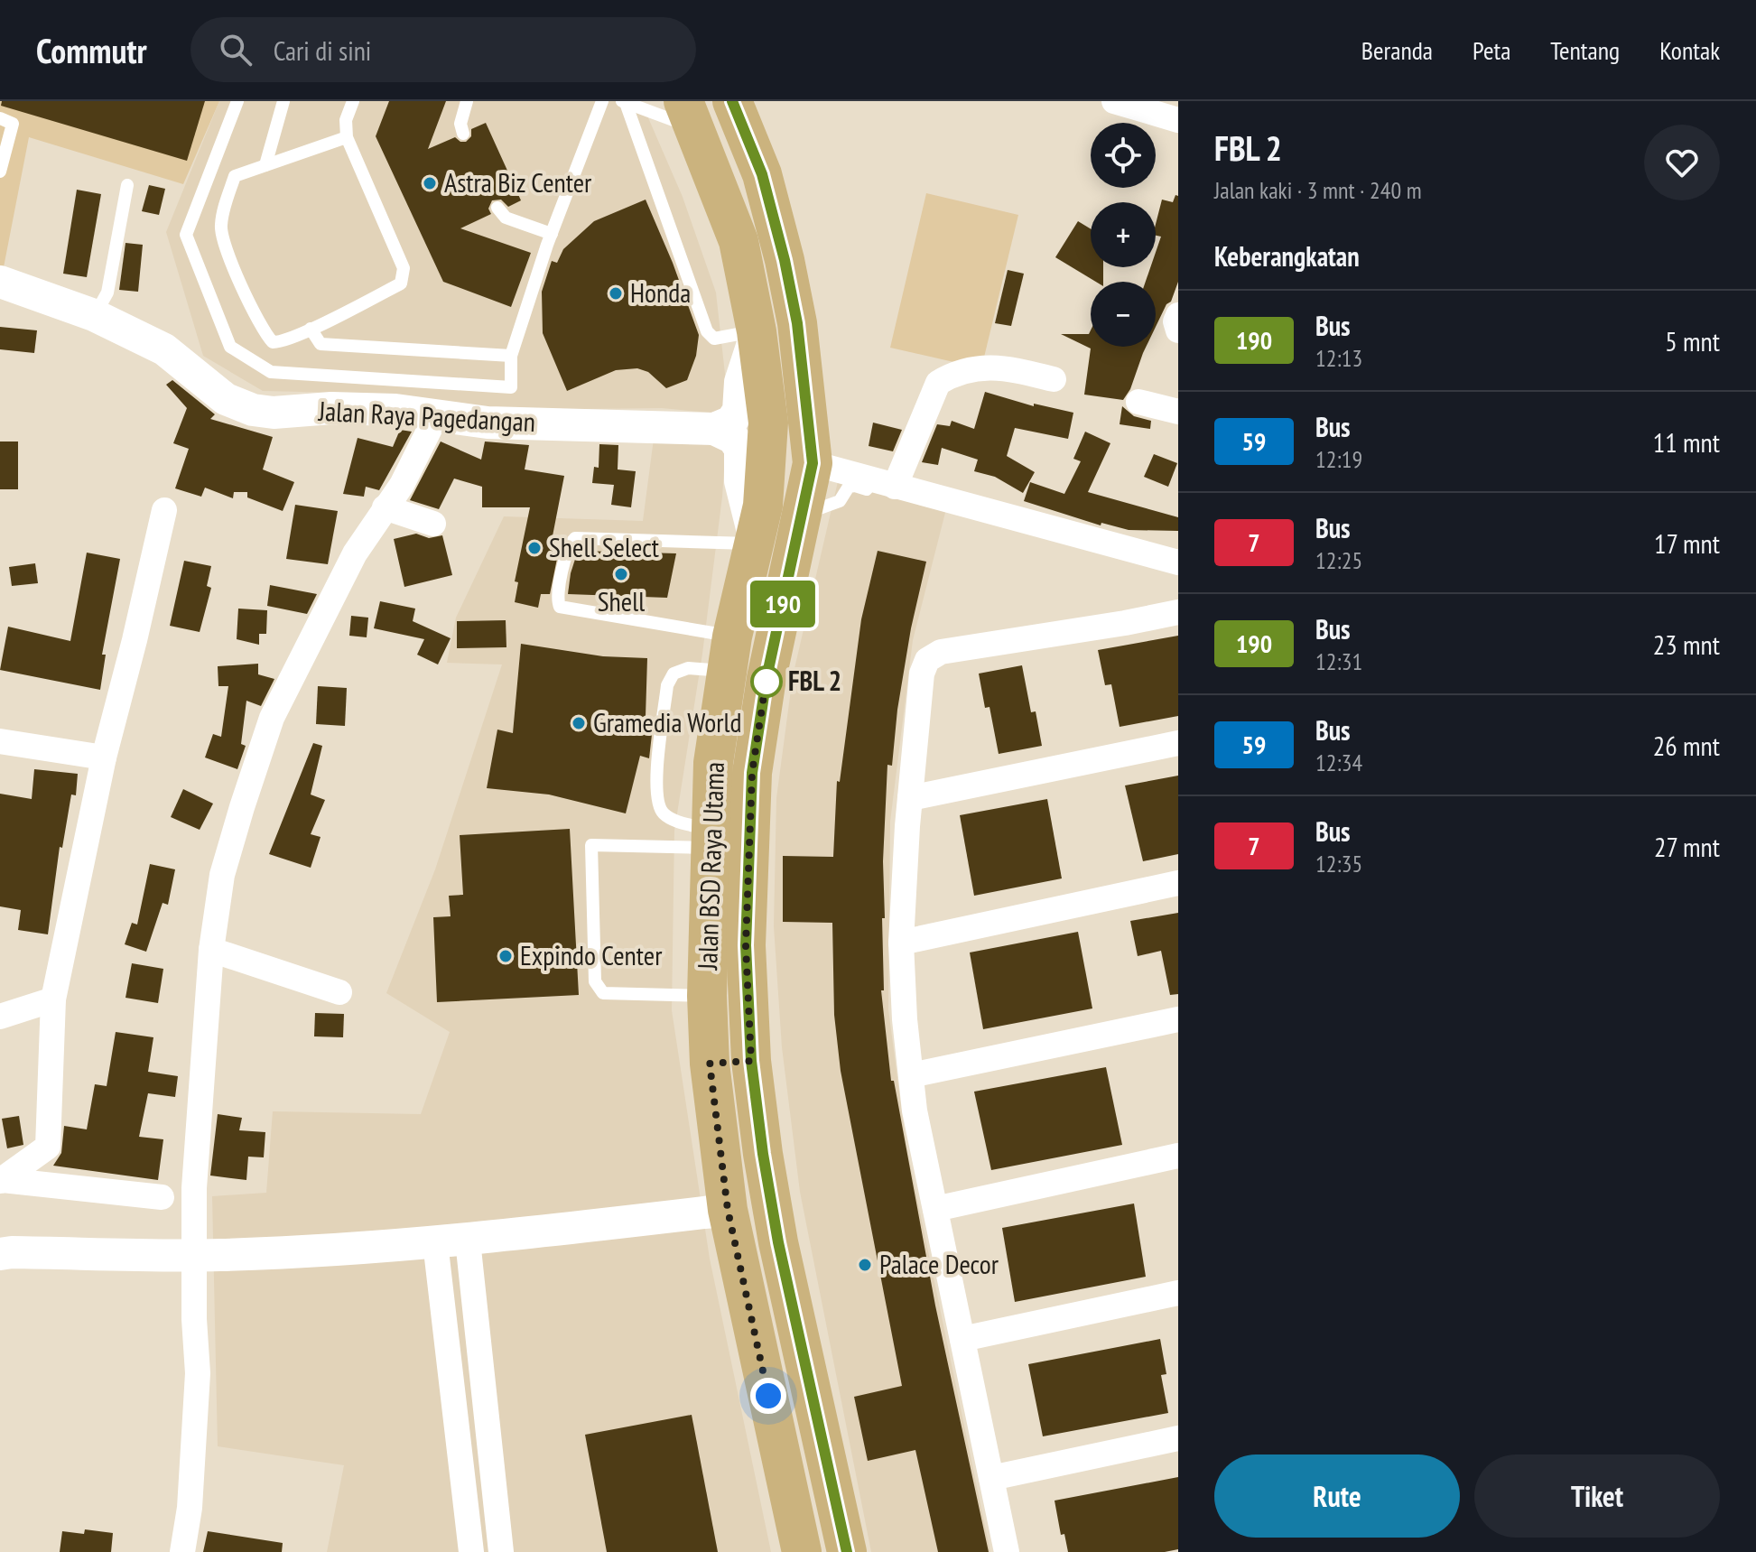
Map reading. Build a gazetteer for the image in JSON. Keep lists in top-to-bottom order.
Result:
{
  "streets": {
    "main road": ["Jalan BSD Raya Utama"],
    "street": ["Jalan Raya Pagedangan"]
  },
  "places": [
    "Astra Biz Center",
    "Honda",
    "Shell Select",
    "Shell",
    "FBL 2",
    "Gramedia World",
    "Expindo Center",
    "Palace Decor"
  ],
  "lines": ["bus line 190"],
  "page": {
    "header": "Commutr",
    "search": "Cari di sini",
    "nav": [
      "Beranda",
      "Peta",
      "Tentang",
      "Kontak"
    ],
    "on_map": "190",
    "heading": [
      ["FBL 2", "Jalan kaki · 3 mnt · 240 m"],
      "Keberangkatan"
    ],
    "map_buttons": ["+", "−"],
    "list": [
      {
        "mark": "190",
        "name": "Bus",
        "note": "12:13",
        "value": "5 mnt"
      },
      {
        "mark": "59",
        "name": "Bus",
        "note": "12:19",
        "value": "11 mnt"
      },
      {
        "mark": "7",
        "name": "Bus",
        "note": "12:25",
        "value": "17 mnt"
      },
      {
        "mark": "190",
        "name": "Bus",
        "note": "12:31",
        "value": "23 mnt"
      },
      {
        "mark": "59",
        "name": "Bus",
        "note": "12:34",
        "value": "26 mnt"
      },
      {
        "mark": "7",
        "name": "Bus",
        "note": "12:35",
        "value": "27 mnt"
      }
    ],
    "buttons": ["Rute", "Tiket"]
  }
}
